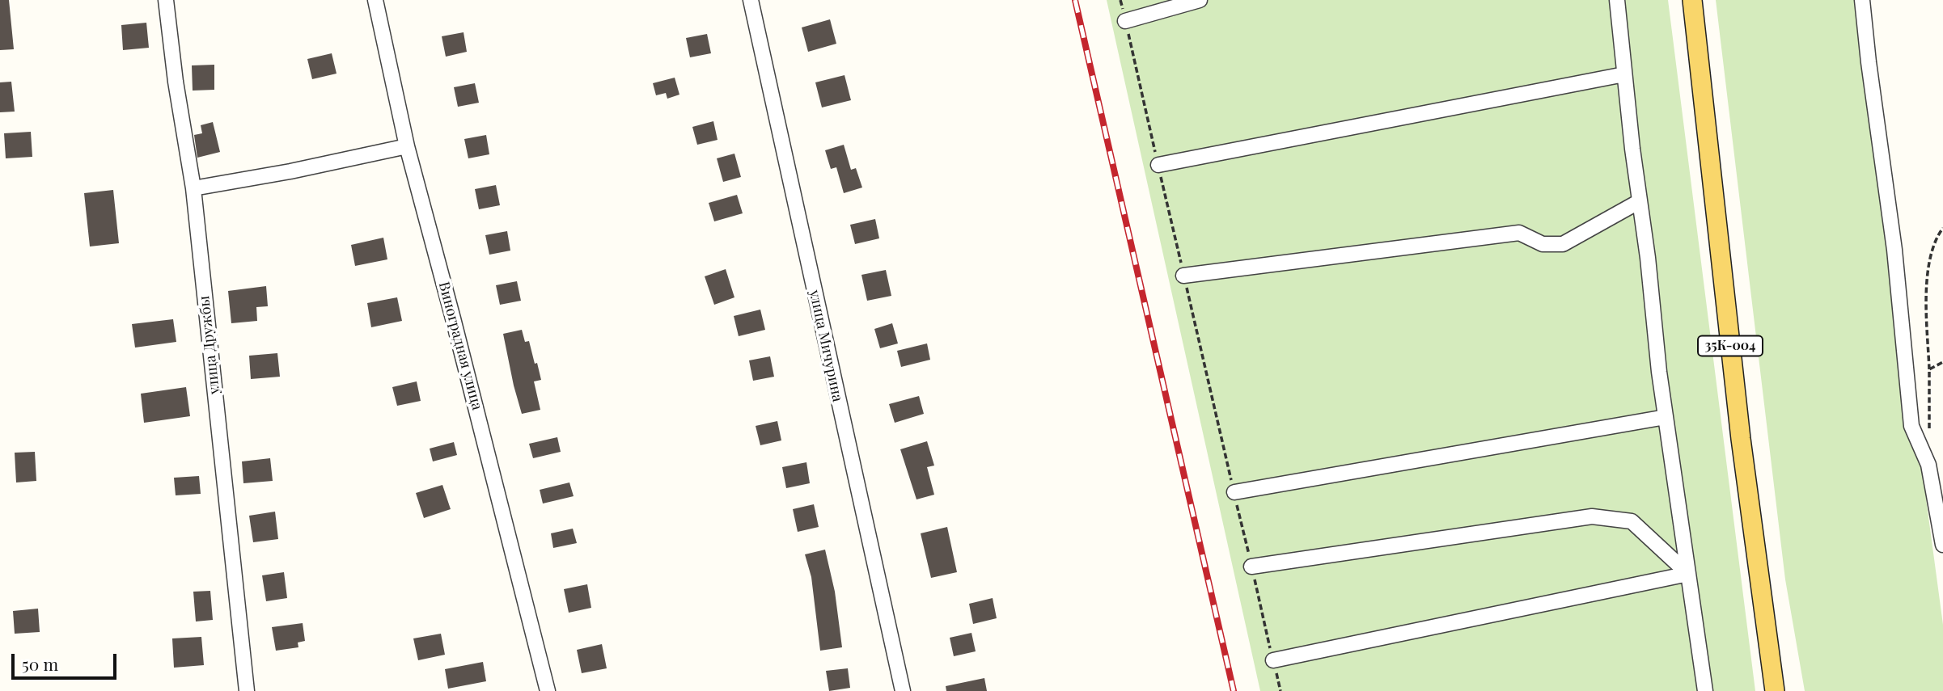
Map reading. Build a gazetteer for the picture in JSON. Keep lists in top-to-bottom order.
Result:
{
  "streets": {
    "main road": ["35К-004"],
    "street": ["улица Дружбы", "Виноградная улица", "улица Мичурина"]
  },
  "scale_bar": "50 m"
}
